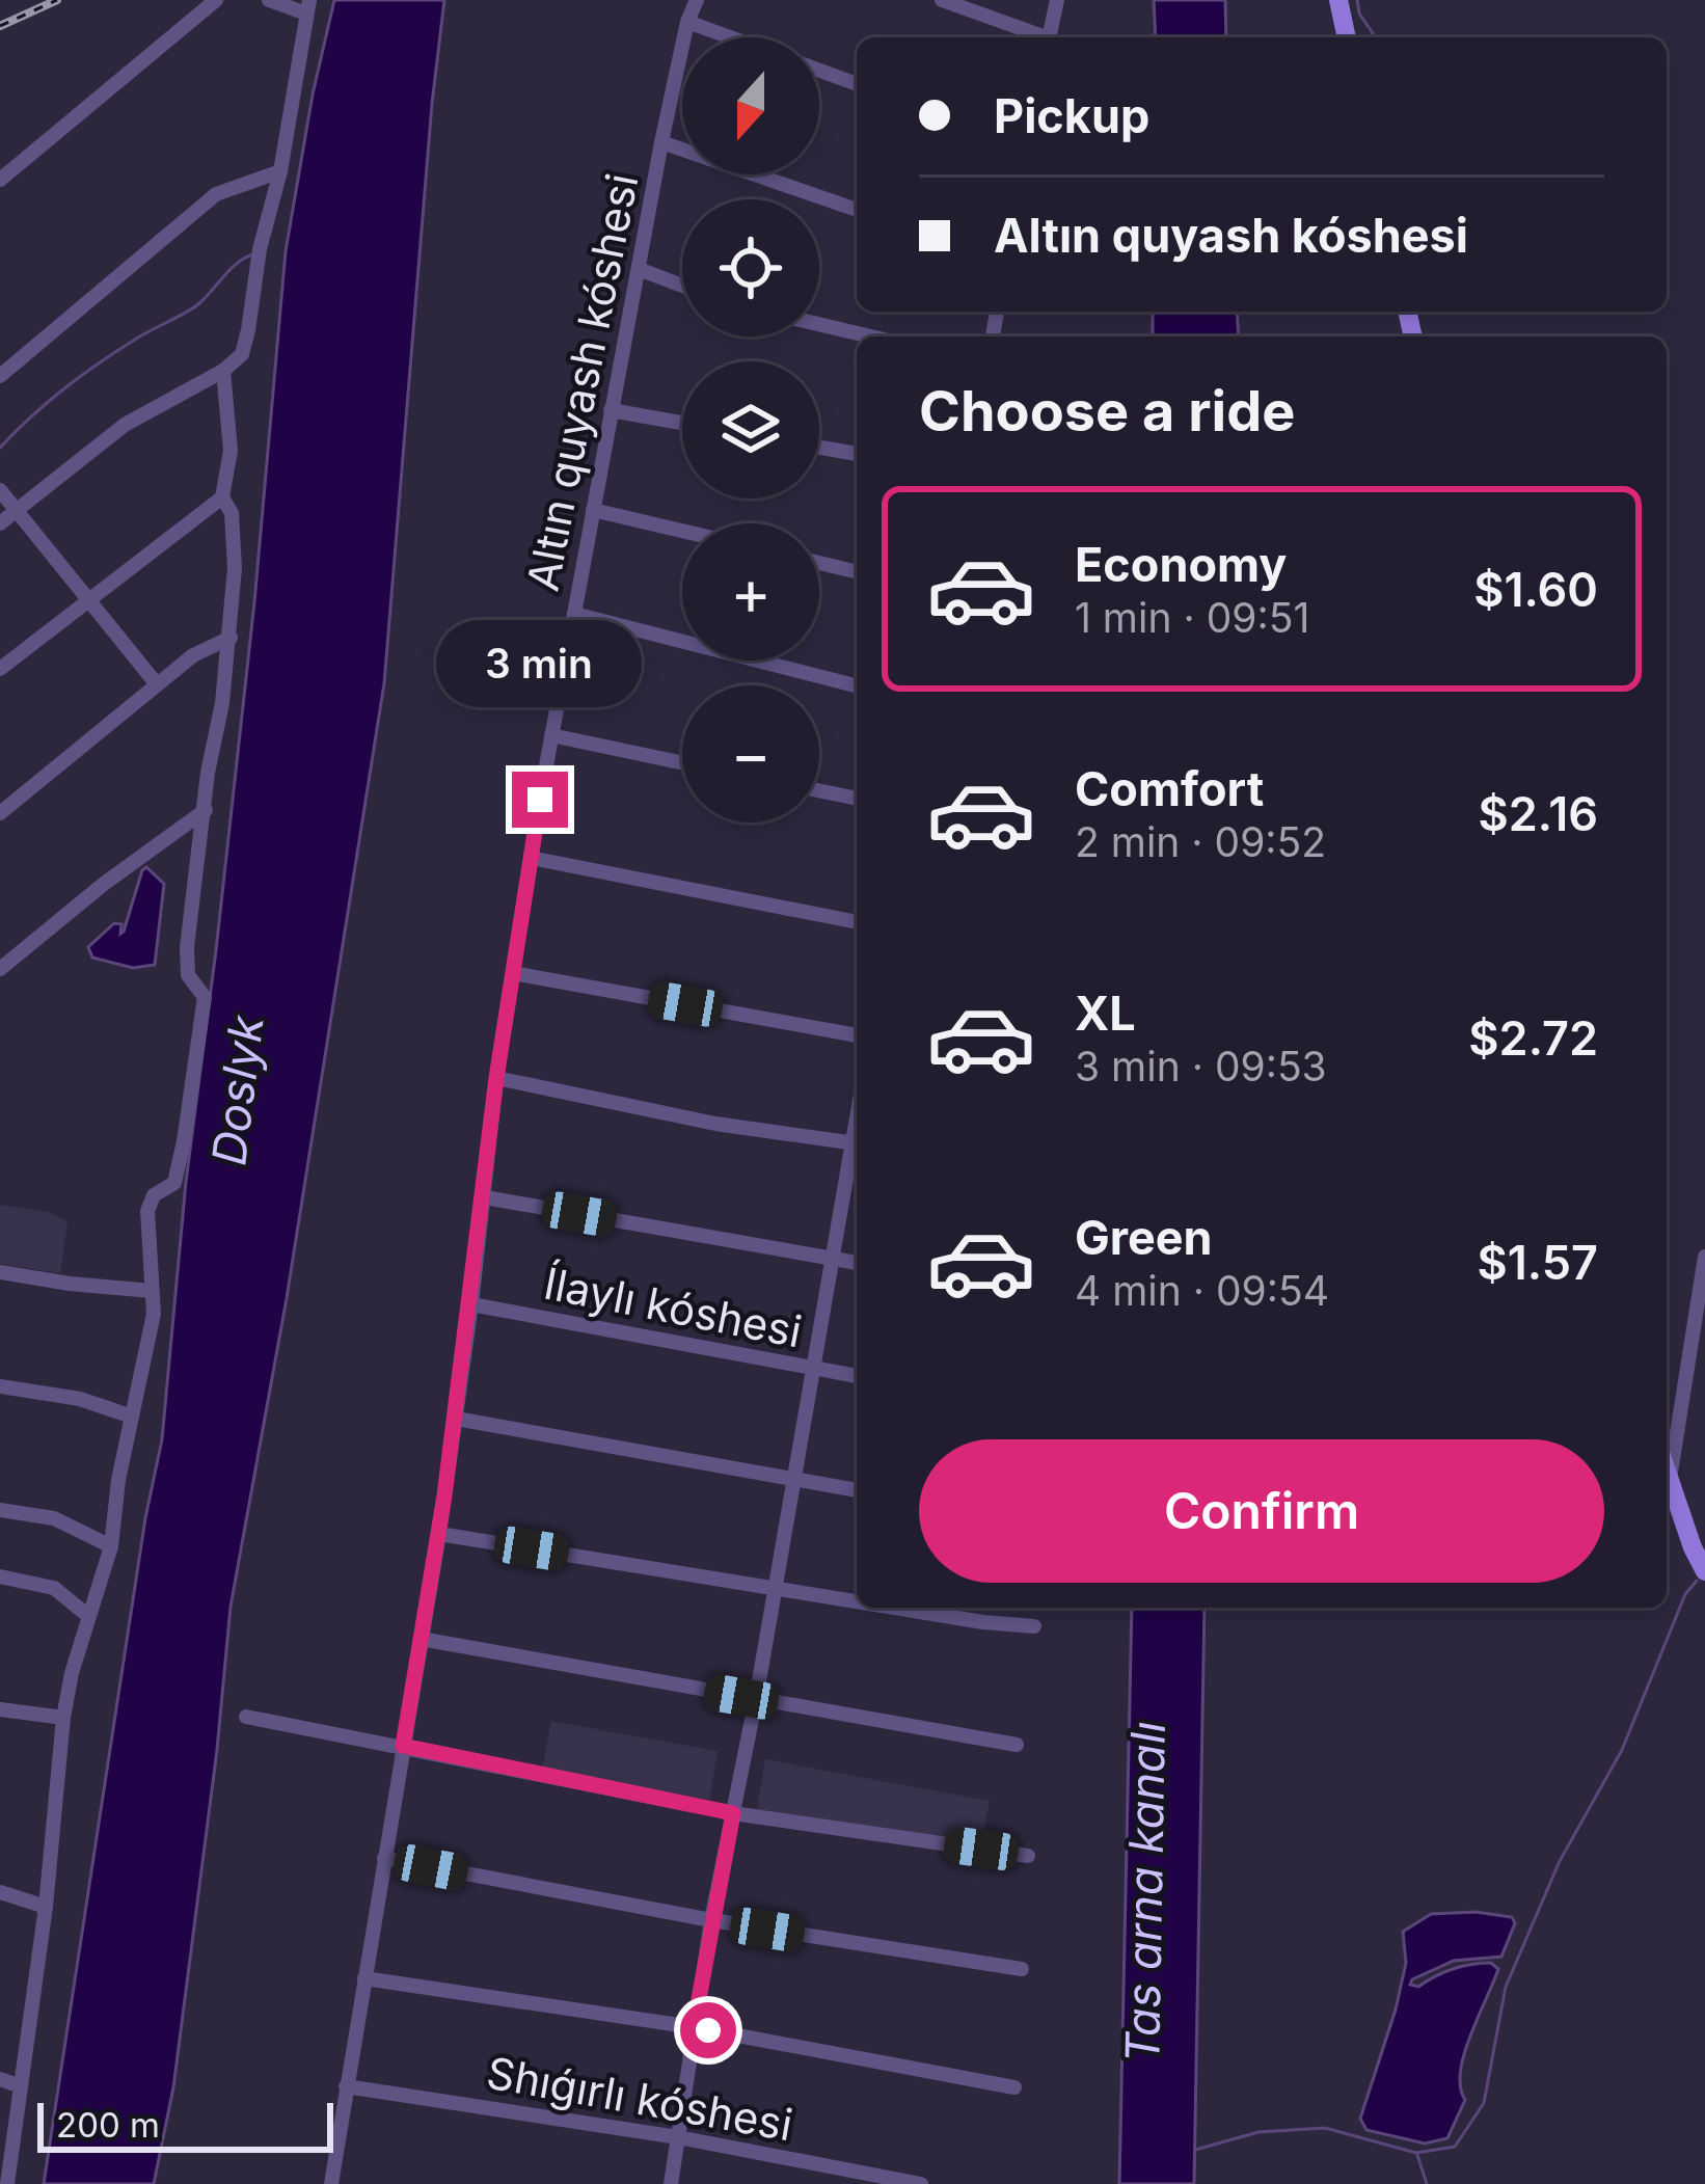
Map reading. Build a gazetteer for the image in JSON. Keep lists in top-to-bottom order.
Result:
{
  "streets": {
    "street": ["Altın quyash kóshesi", "Ílaylı kóshesi", "Shıǵırlı kóshesi"]
  },
  "crossings": [
    ["Altın quyash kóshesi", "Ílaylı kóshesi"],
    ["Altın quyash kóshesi", "Shıǵırlı kóshesi"]
  ],
  "water": ["Doslyk", "Tas arna kanalı"],
  "scale_bar": "200 m",
  "north": "bottom",
  "page": {
    "map_buttons": ["+", "−"],
    "banner": ["Pickup", "Altın quyash kóshesi"],
    "heading": "Choose a ride",
    "list": [
      {
        "name": "Economy",
        "note": "1 min · 09:51",
        "value": "$1.60"
      },
      {
        "name": "Comfort",
        "note": "2 min · 09:52",
        "value": "$2.16"
      },
      {
        "name": "XL",
        "note": "3 min · 09:53",
        "value": "$2.72"
      },
      {
        "name": "Green",
        "note": "4 min · 09:54",
        "value": "$1.57"
      }
    ],
    "bubble": "3 min",
    "buttons": "Confirm",
    "scale": "200 m"
  }
}
